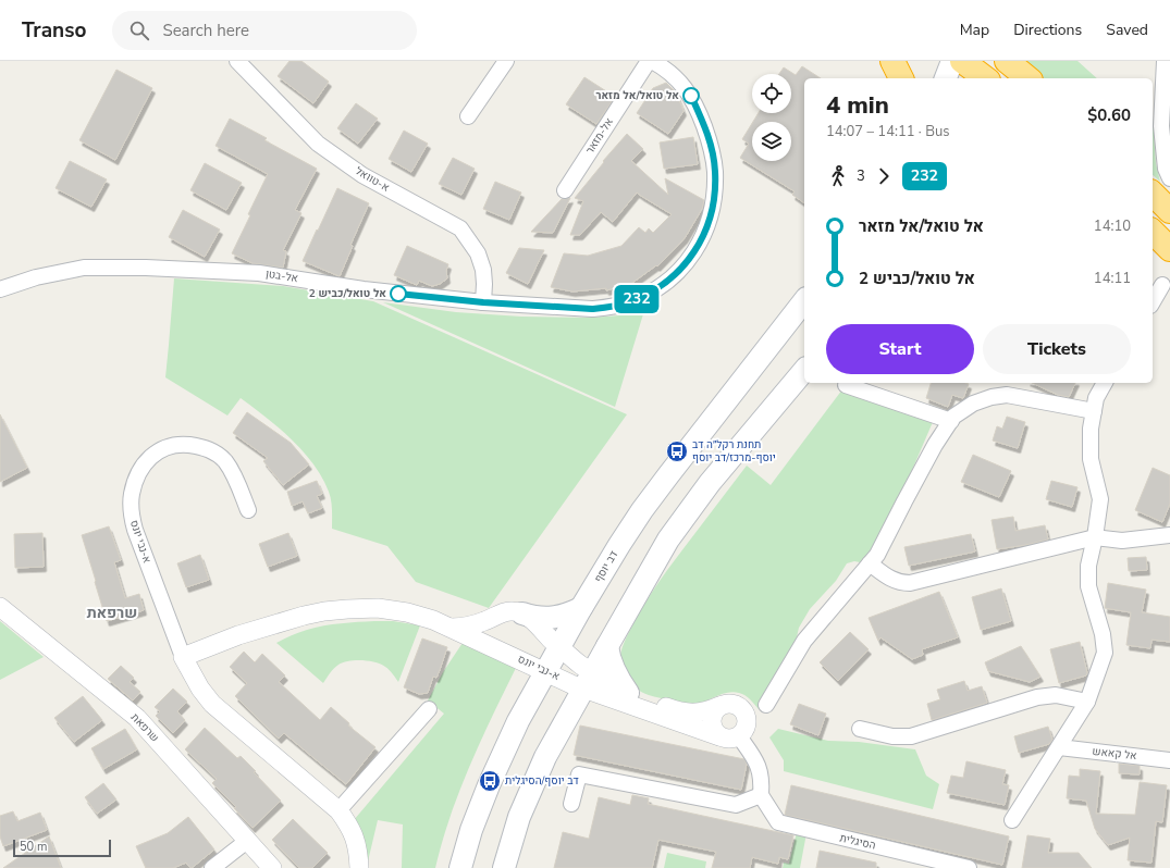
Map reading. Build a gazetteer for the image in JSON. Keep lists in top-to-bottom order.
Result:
{
  "streets": {
    "main road": ["דב יוסף"],
    "street": [
      "אל-מזאר",
      "א-טוואל",
      "אל-בטן",
      "א-נבי יונס",
      "שרפאת",
      "אל קאאש",
      "הסיגלית"
    ]
  },
  "crossings": [
    ["אל-מזאר", "אל-בטן"],
    ["א-טוואל", "אל-בטן"],
    ["א-נבי יונס", "דב יוסף"]
  ],
  "districts": ["שרפאת"],
  "places": {
    "other": ["אל טואל/אל מזאר", "אל טואל/כביש 2"],
    "bus stop": ["תחנת רקל״ה דב יוסף-מרכז/דב יוסף", "דב יוסף/הסיגלית"]
  },
  "lines": ["bus line 232"],
  "scale_bar": "50 m",
  "page": {
    "header": "Transo",
    "search": "Search here",
    "nav": ["Map", "Directions", "Saved"],
    "on_map": "232",
    "heading": ["4 min", "14:07 – 14:11 · Bus", "$0.60"],
    "legs": ["3", "232"],
    "list": [
      {
        "name": "אל טואל/אל מזאר",
        "value": "14:10"
      },
      {
        "name": "אל טואל/כביש 2",
        "value": "14:11"
      }
    ],
    "buttons": ["Start", "Tickets"],
    "scale": "50 m"
  }
}
